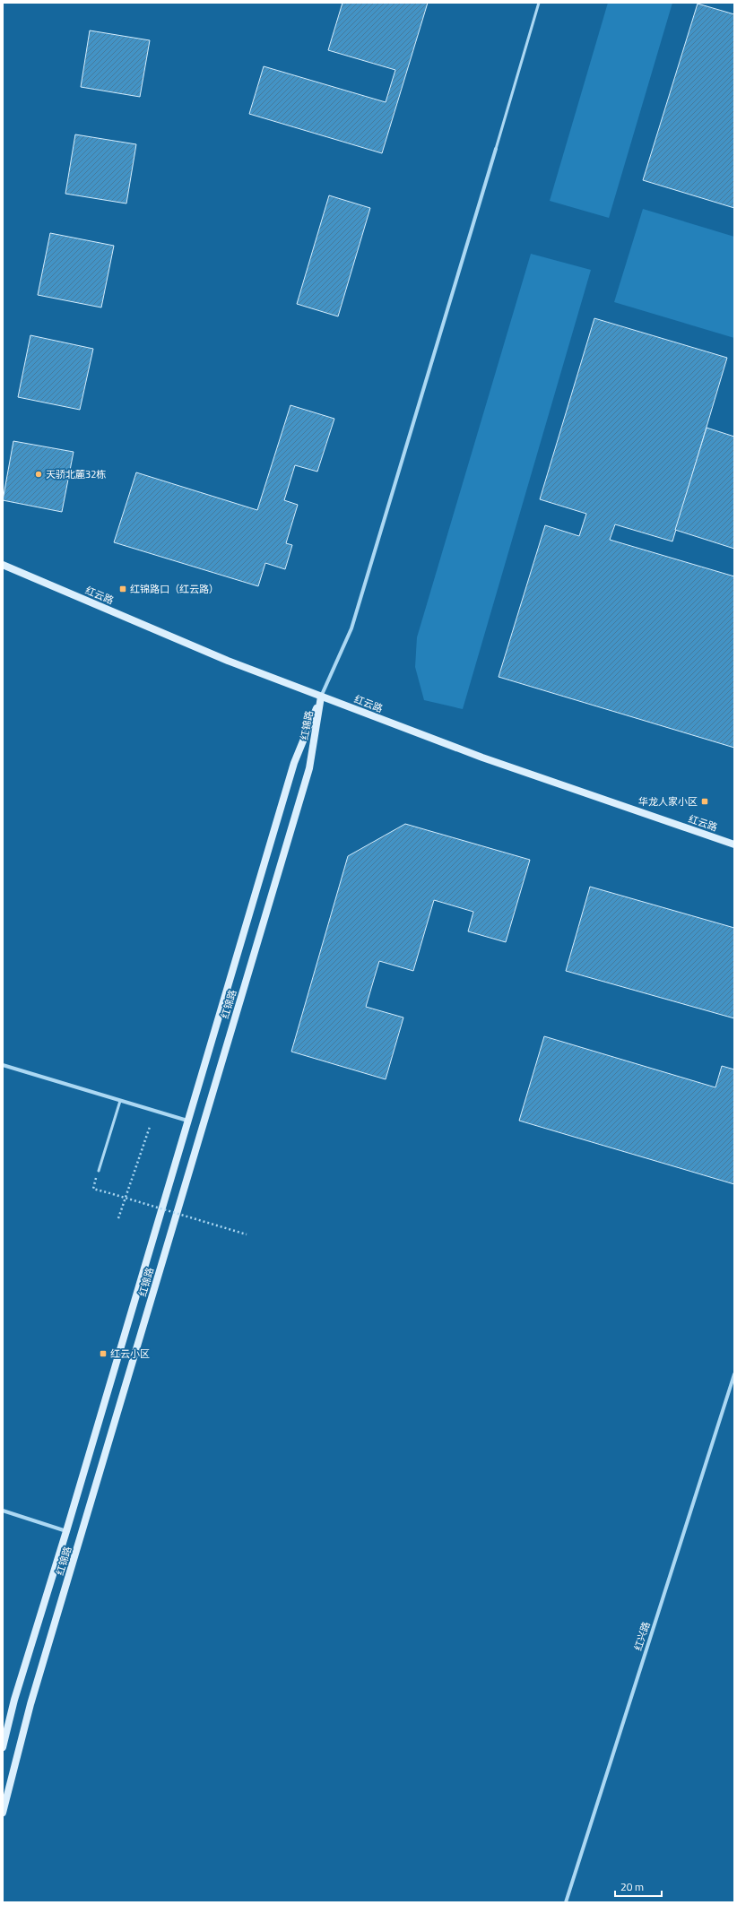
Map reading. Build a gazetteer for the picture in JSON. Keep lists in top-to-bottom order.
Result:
{
  "streets": {
    "street": ["红云路", "红锦路", "红兴路"]
  },
  "crossings": [
    ["红云路", "红锦路"]
  ],
  "places": {
    "other": ["天骄北麓32栋"],
    "transit": ["红锦路口（红云路）", "华龙人家小区", "红云小区"]
  },
  "scale_bar": "20 m"
}
